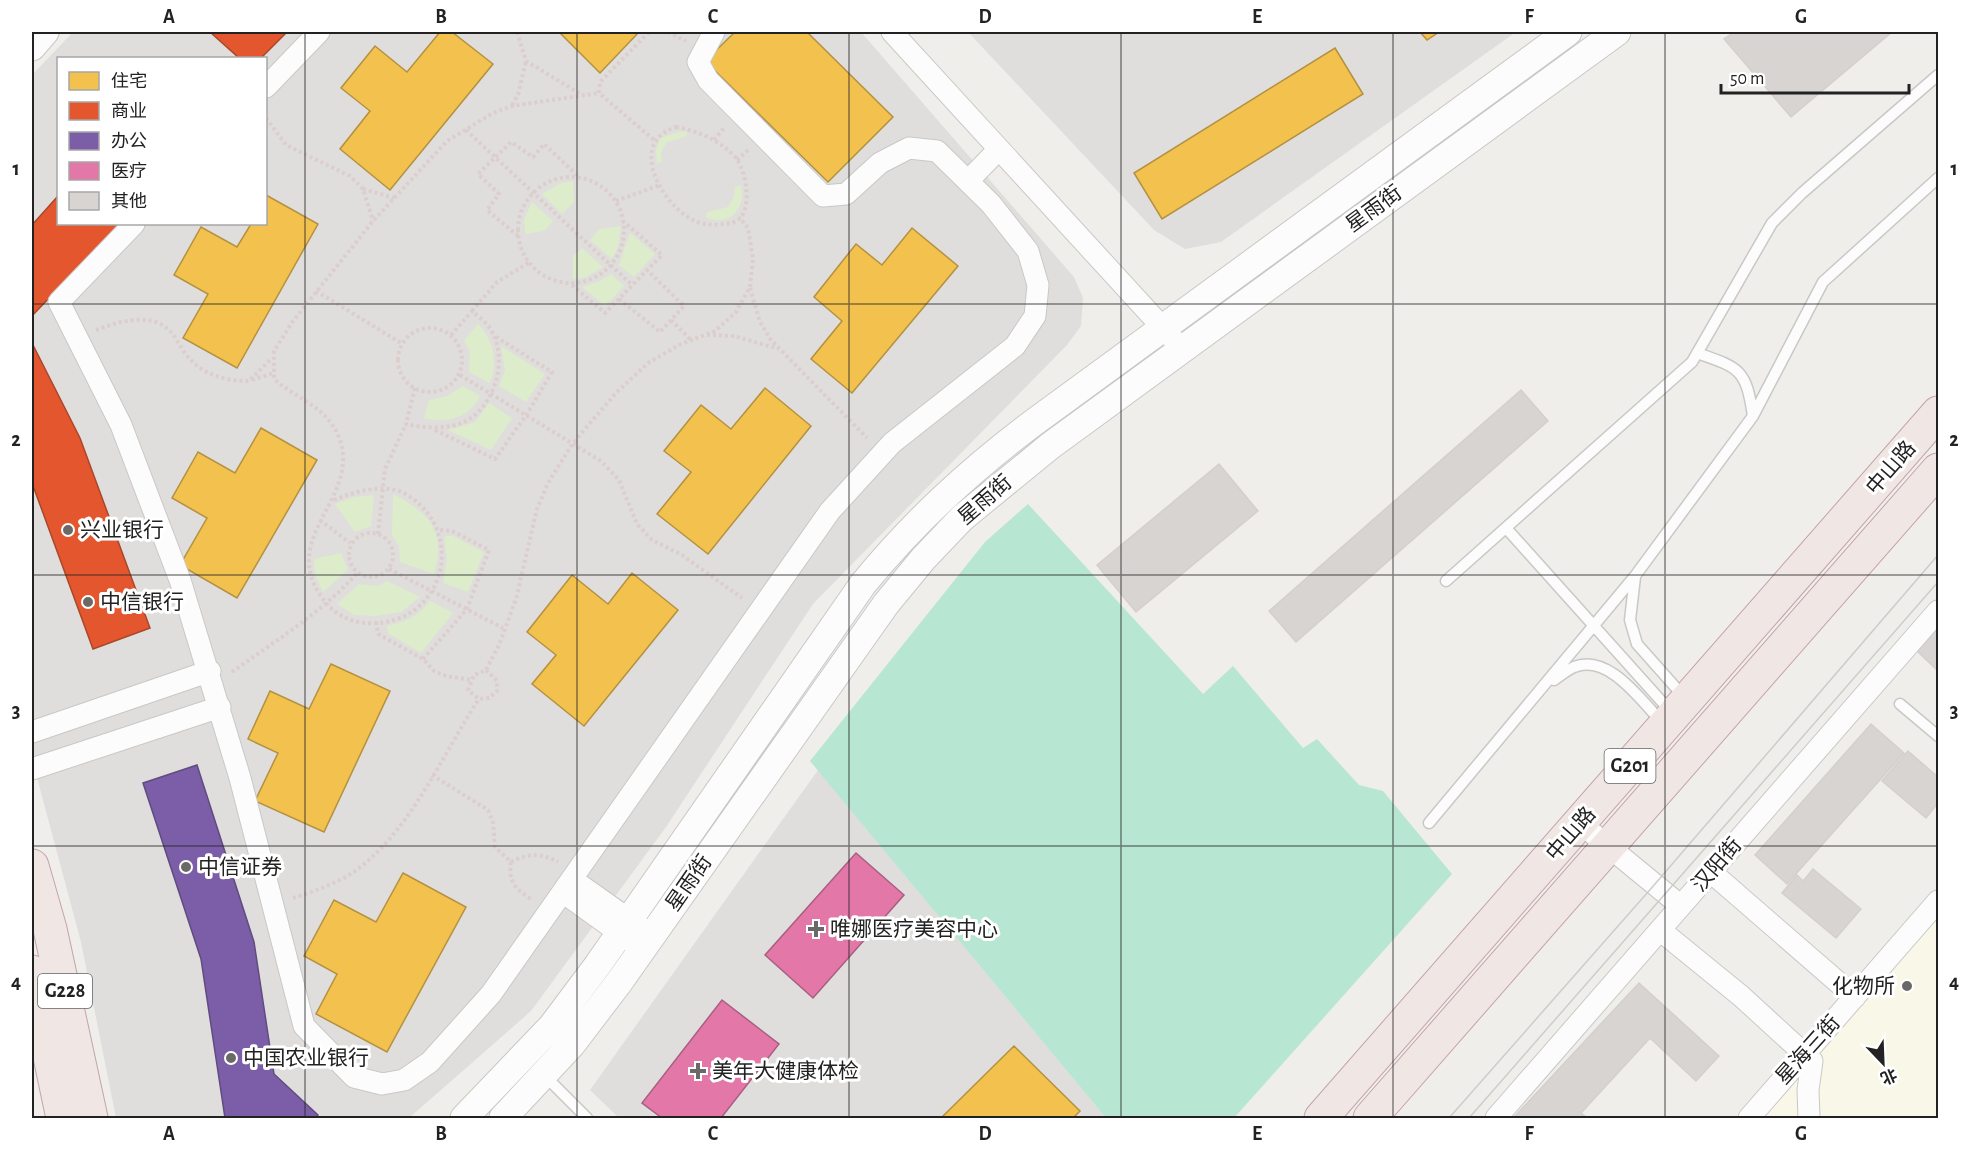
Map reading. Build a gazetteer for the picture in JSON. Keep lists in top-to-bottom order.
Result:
{
  "streets": {
    "highway": ["中山路", "G201", "G228"],
    "street": ["星雨街", "汉阳街", "星海三街"]
  },
  "places": {
    "other": [
      "兴业银行",
      "中信银行",
      "中信证券",
      "化物所",
      "中国农业银行"
    ],
    "health": ["唯娜医疗美容中心", "美年大健康体检"]
  },
  "legend": [
    "住宅",
    "商业",
    "办公",
    "医疗",
    "其他"
  ],
  "scale_bar": "50 m",
  "north": "bottom right",
  "grid": {
    "columns": [
      "A",
      "B",
      "C",
      "D",
      "E",
      "F",
      "G"
    ],
    "rows": [
      "1",
      "2",
      "3",
      "4"
    ]
  }
}
